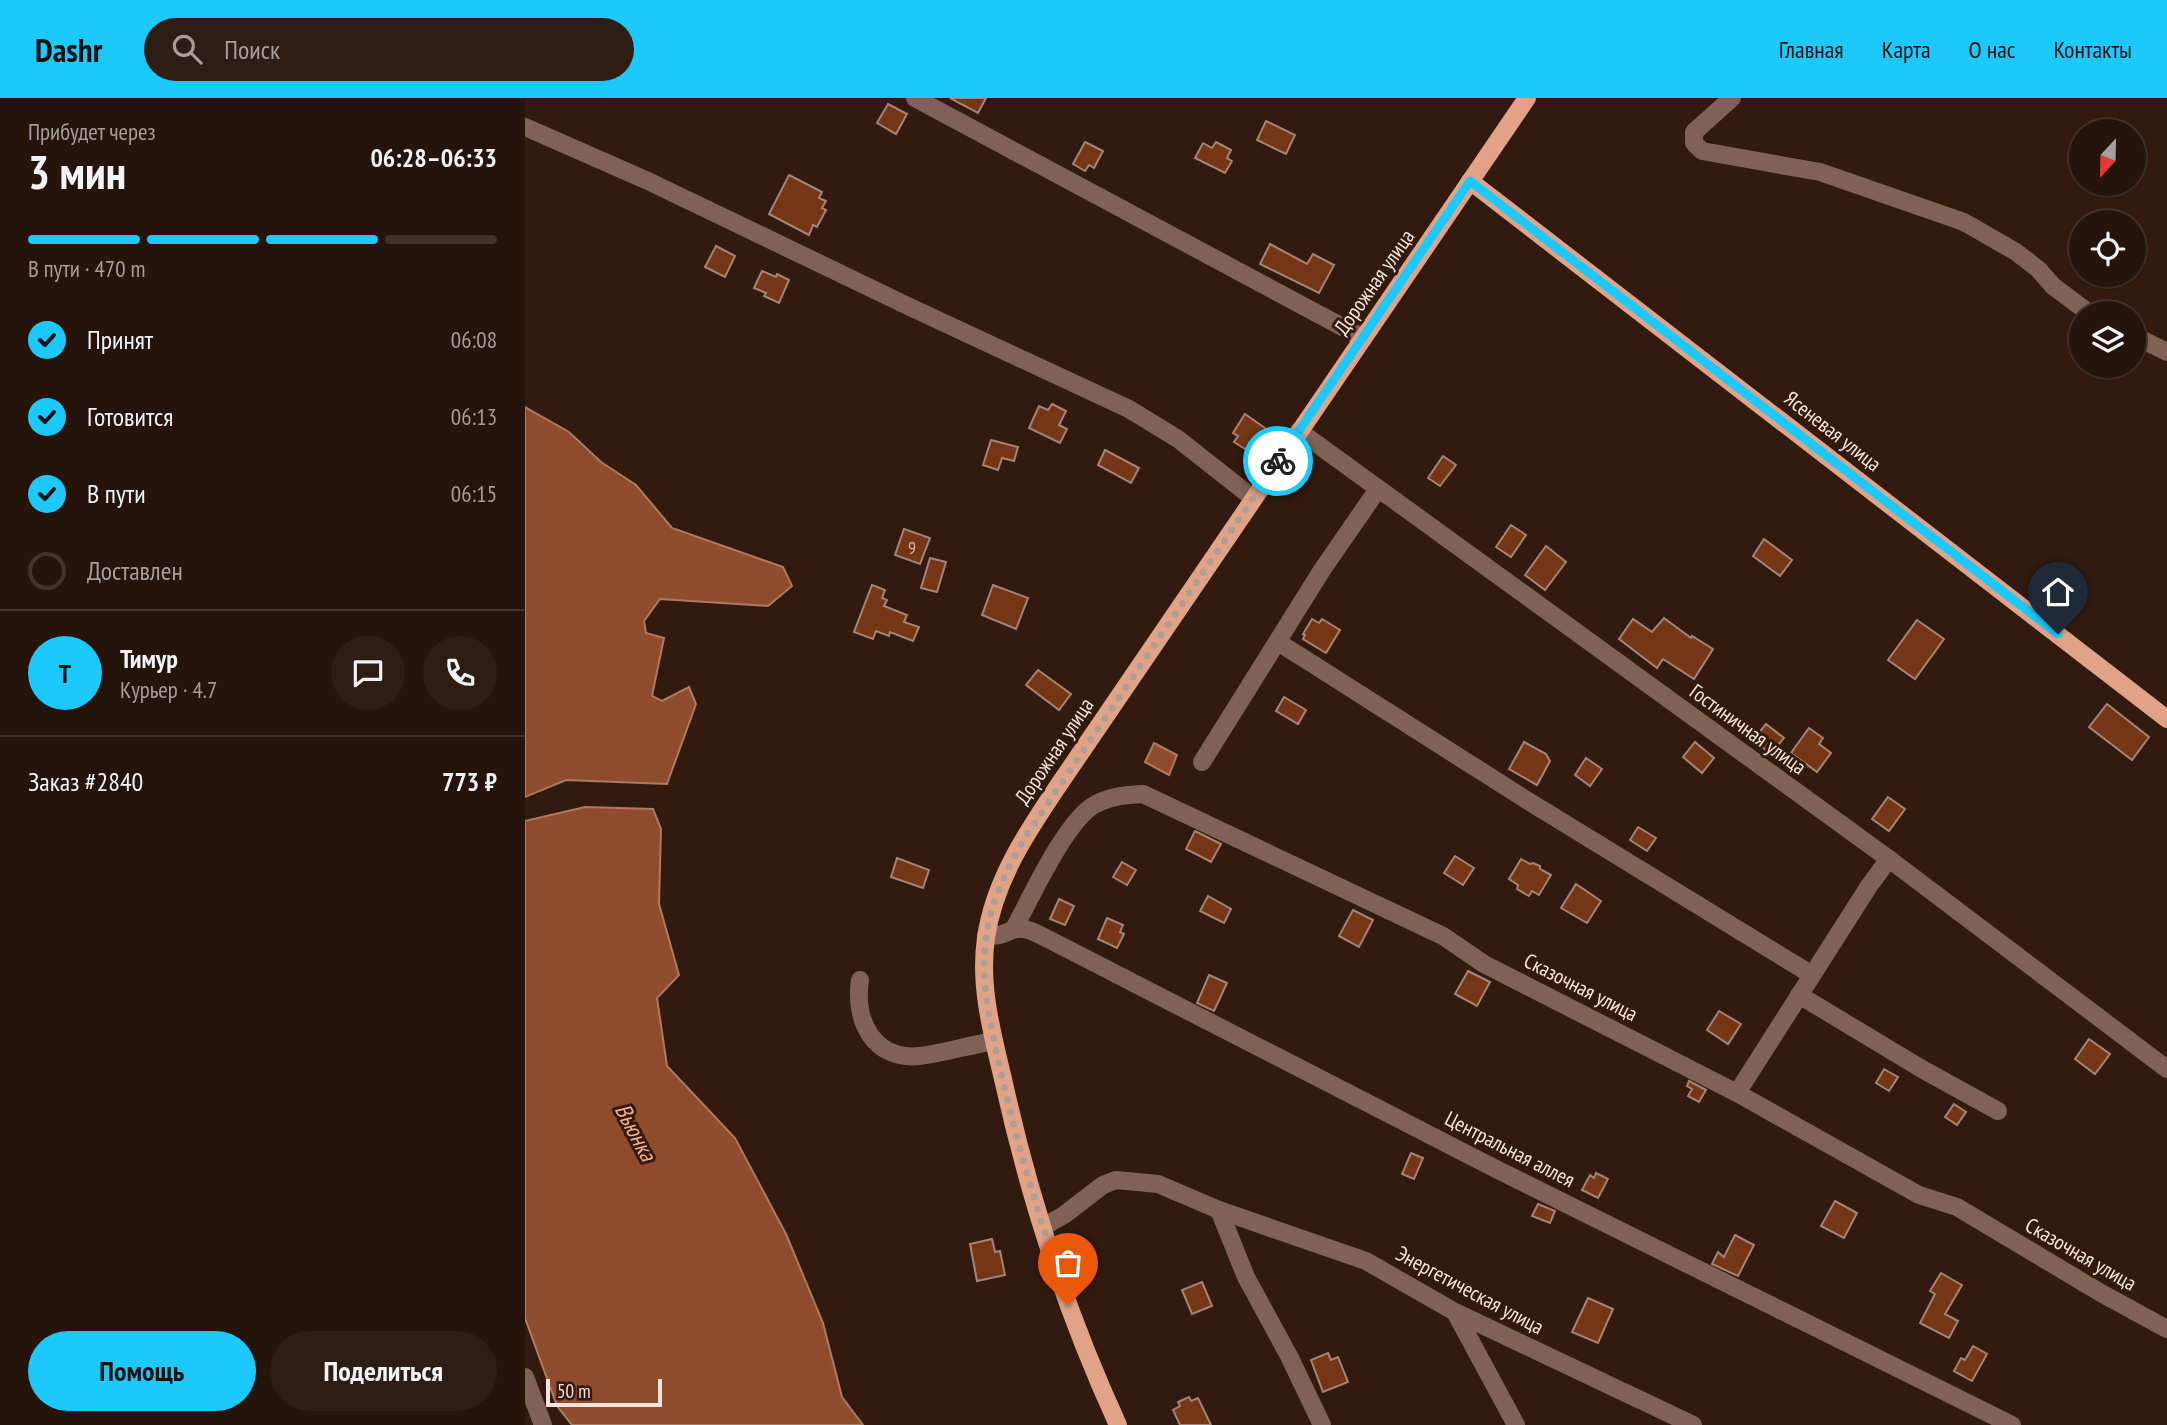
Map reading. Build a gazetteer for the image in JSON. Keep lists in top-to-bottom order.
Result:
{
  "streets": {
    "main road": ["Дорожная улица", "Ясеневая улица"],
    "street": [
      "Гостиничная улица",
      "Сказочная улица",
      "Центральная аллея",
      "Энергетическая улица"
    ]
  },
  "crossings": [
    ["Дорожная улица", "Ясеневая улица"],
    ["Дорожная улица", "Гостиничная улица"],
    ["Дорожная улица", "Центральная аллея"],
    ["Дорожная улица", "Энергетическая улица"],
    ["Сказочная улица", "Центральная аллея"]
  ],
  "water": ["Вьюнка"],
  "house_numbers": ["9"],
  "scale_bar": "50 m",
  "north": "bottom",
  "page": {
    "header": "Dashr",
    "search": "Поиск",
    "nav": [
      "Главная",
      "Карта",
      "О нас",
      "Контакты"
    ],
    "heading": ["3 мин", "Прибудет через", "06:28–06:33"],
    "panel": [
      "Тимур",
      "Курьер · 4.7",
      "Заказ #2840",
      "773 ₽"
    ],
    "bar": "В пути · 470 m",
    "list": [
      ["Принят", "06:08"],
      ["Готовится", "06:13"],
      ["В пути", "06:15"],
      "Доставлен"
    ],
    "round": "Т",
    "buttons": ["Помощь", "Поделиться"],
    "scale": "50 m"
  }
}
